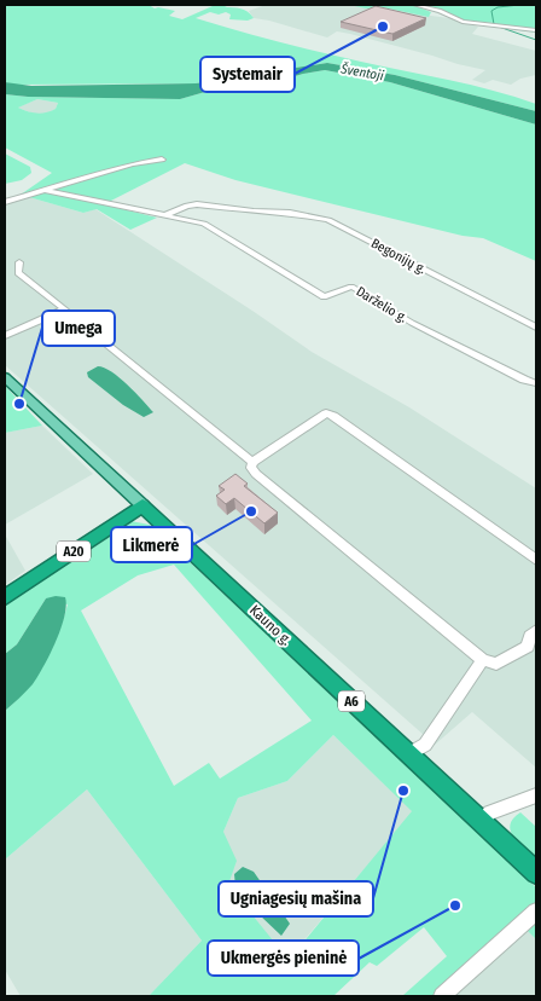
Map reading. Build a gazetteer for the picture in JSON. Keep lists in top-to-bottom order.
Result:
{
  "streets": {
    "highway": ["A20", "Kauno g.", "A6"],
    "street": ["Begonijų g.", "Darželio g."]
  },
  "crossings": [
    ["Begonijų g.", "Darželio g."],
    ["A20", "Kauno g."]
  ],
  "water": ["Šventoji"],
  "places": [
    "Systemair",
    "Umega",
    "Likmerė",
    "Ugniagesių mašina",
    "Ukmergės pieninė"
  ]
}
